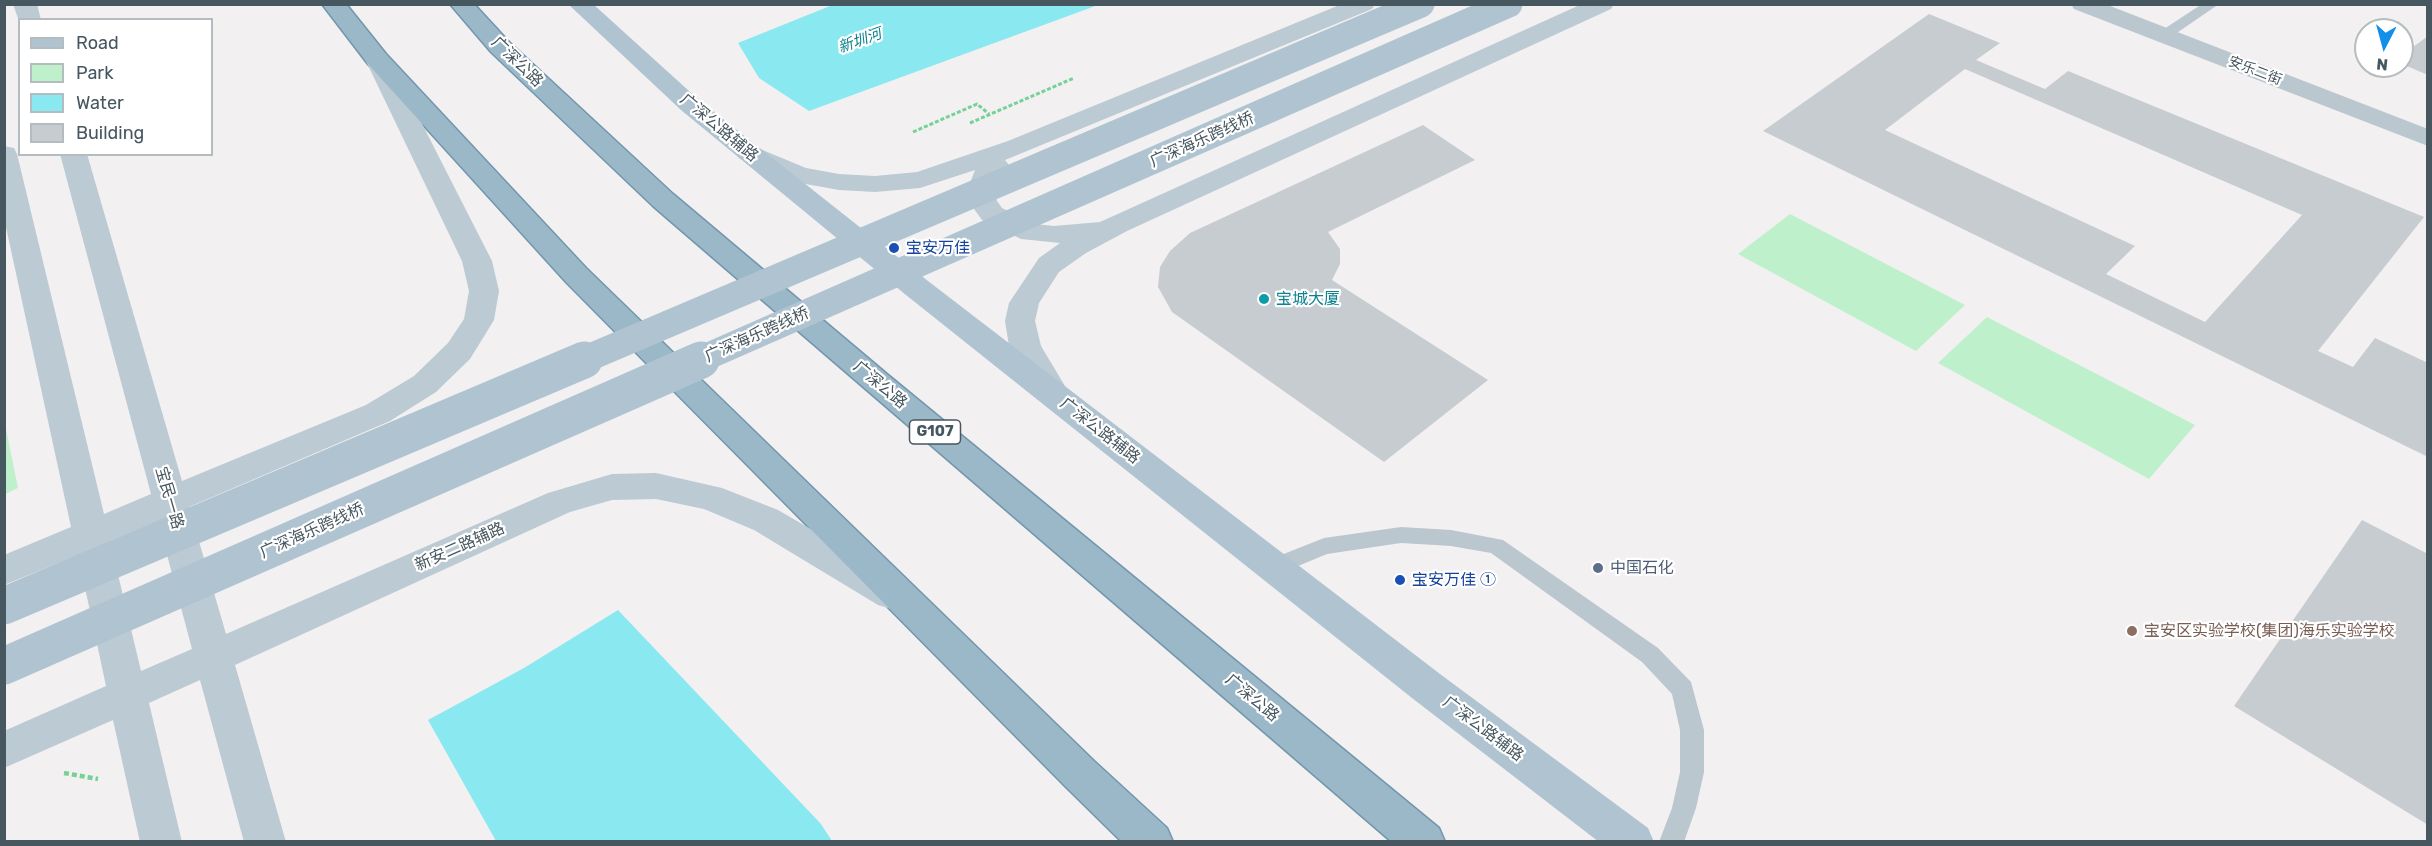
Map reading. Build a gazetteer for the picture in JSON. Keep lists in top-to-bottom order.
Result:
{
  "streets": {
    "highway": ["广深公路", "G107"],
    "main road": [
      "广深公路辅路",
      "广深海乐跨线桥",
      "宝民一路",
      "新安二路辅路"
    ],
    "street": ["安乐二街"]
  },
  "crossings": [
    ["宝民一路", "新安二路辅路"]
  ],
  "water": ["新圳河"],
  "places": [
    "宝安万佳",
    "宝城大厦",
    "中国石化",
    "宝安万佳 ①",
    "宝安区实验学校(集团)海乐实验学校"
  ],
  "legend": [
    "Road",
    "Park",
    "Water",
    "Building"
  ],
  "north": "bottom"
}
